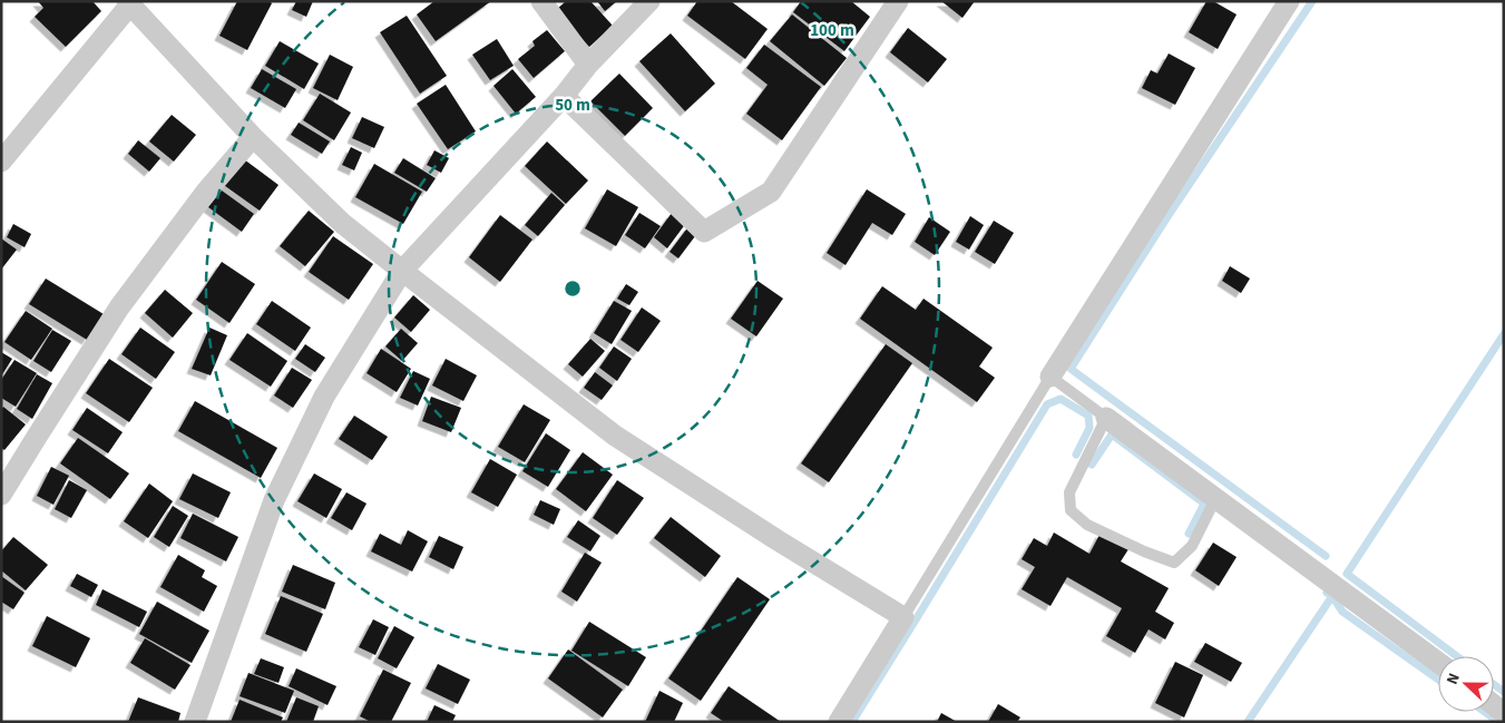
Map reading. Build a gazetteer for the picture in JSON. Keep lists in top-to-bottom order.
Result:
{
  "north": "left",
  "rings": ["100 m", "50 m"]
}
